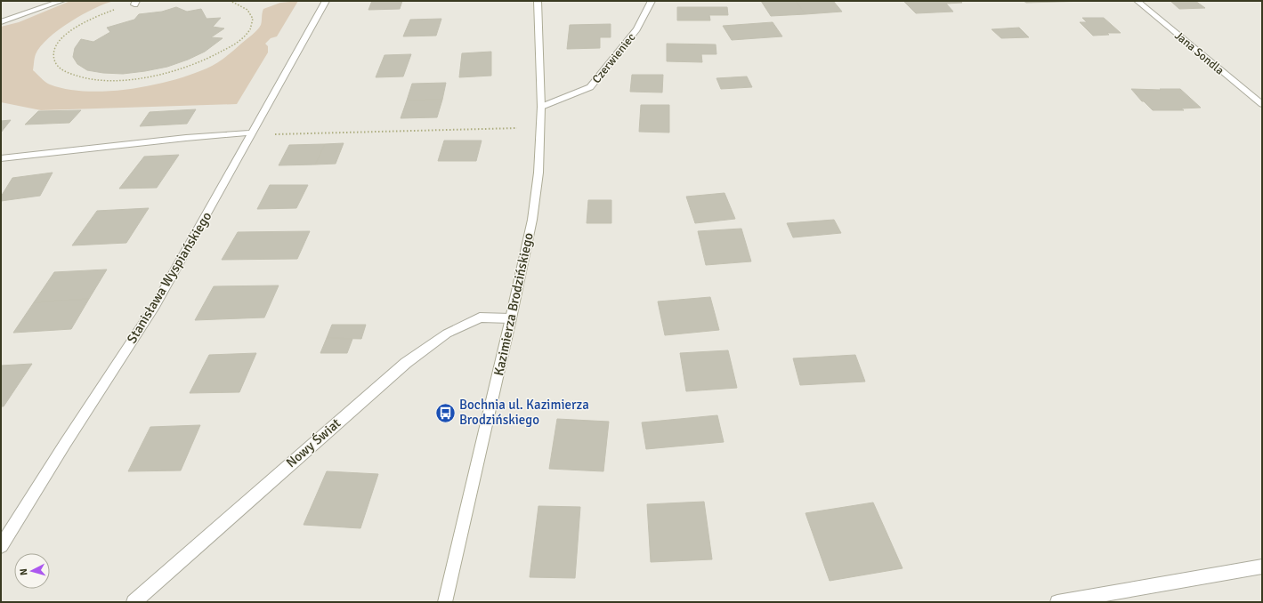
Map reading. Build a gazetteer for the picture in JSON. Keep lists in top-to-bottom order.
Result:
{
  "streets": {
    "street": [
      "Jana Sondla",
      "Czerwieniec",
      "Stanisława Wyspiańskiego",
      "Kazimierza Brodzińskiego",
      "Nowy Świat"
    ]
  },
  "crossings": [
    ["Czerwieniec", "Kazimierza Brodzińskiego"],
    ["Kazimierza Brodzińskiego", "Nowy Świat"]
  ],
  "places": {
    "bus stop": ["Bochnia ul. Kazimierza Brodzińskiego"]
  },
  "north": "left"
}
